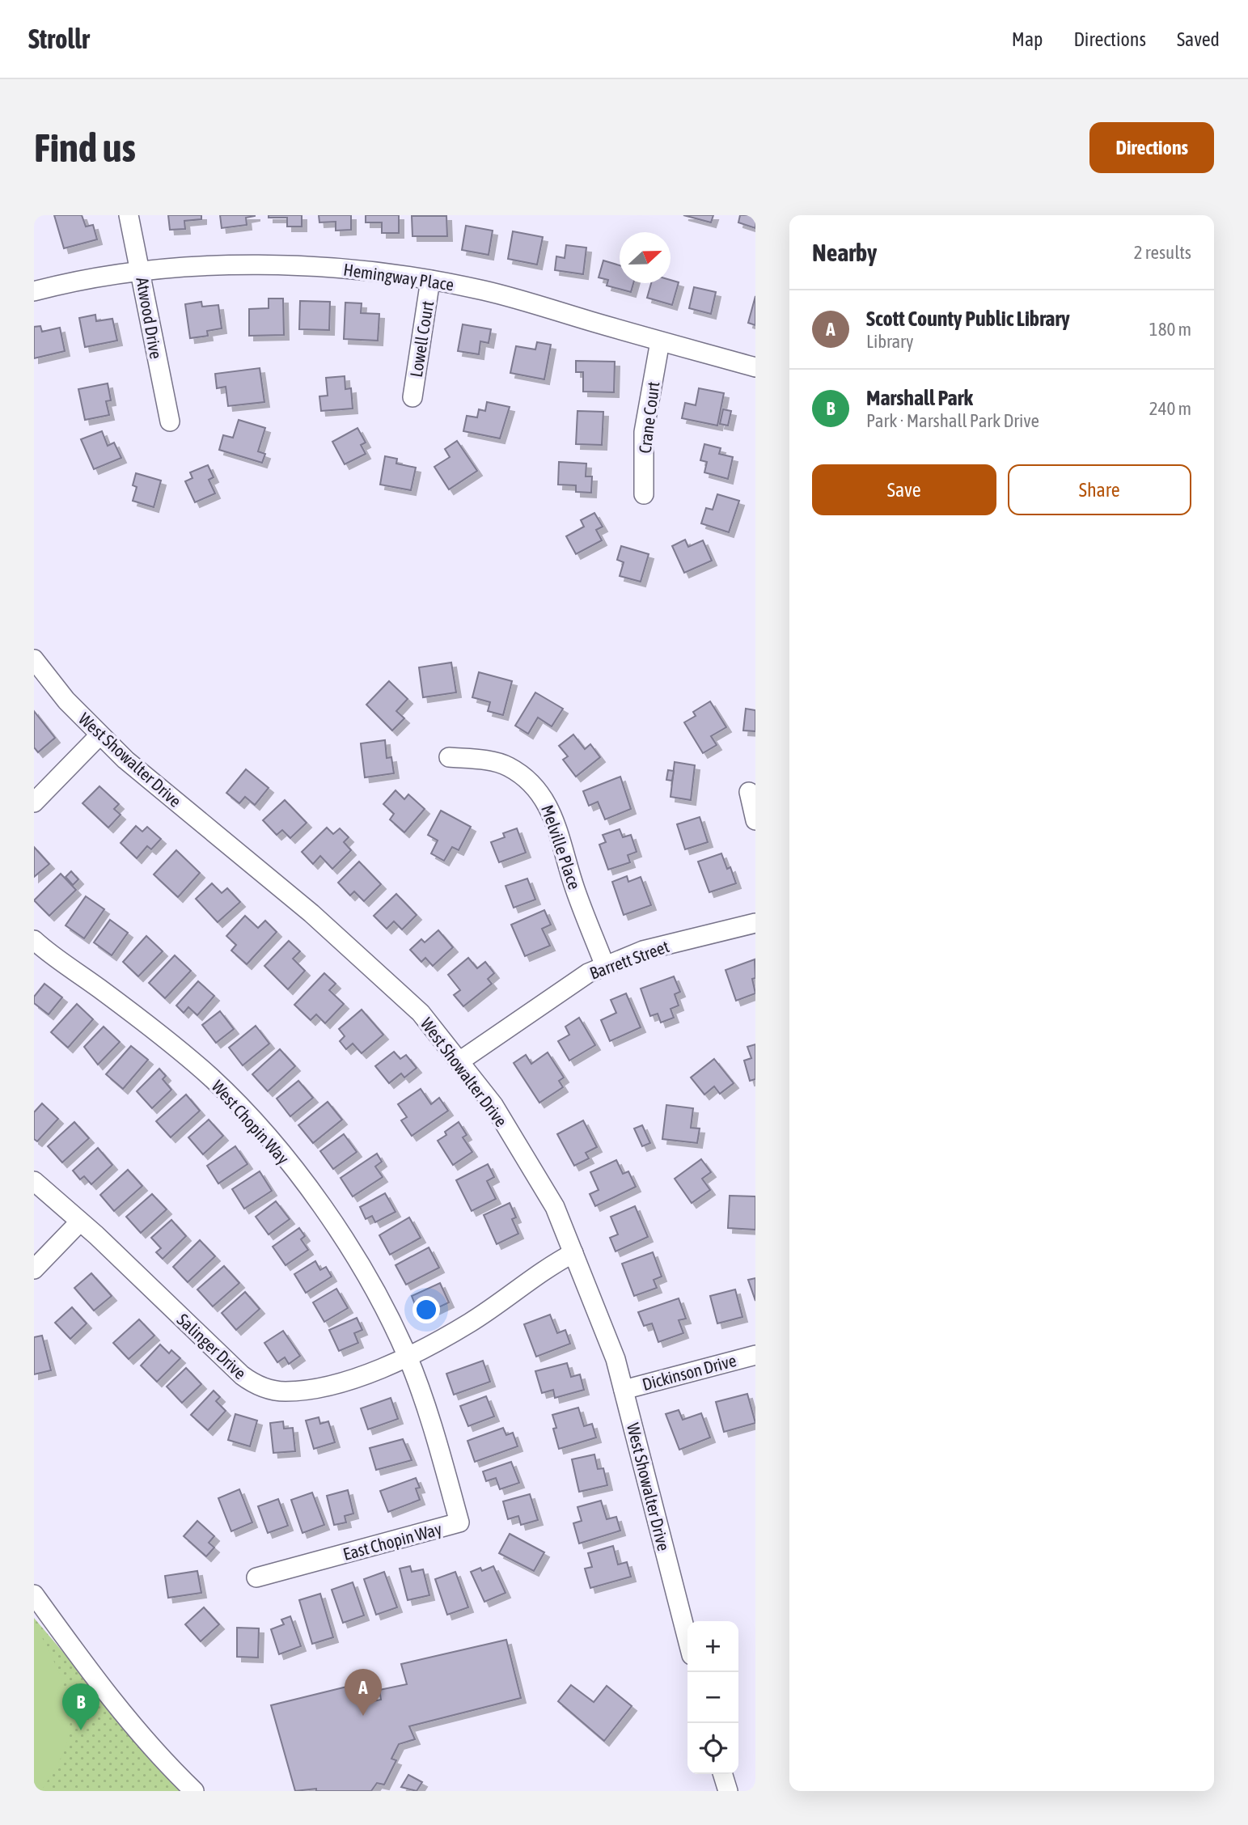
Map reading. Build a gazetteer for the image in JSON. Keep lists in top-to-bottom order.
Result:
{
  "streets": {
    "street": [
      "Hemingway Place",
      "Atwood Drive",
      "Lowell Court",
      "Crane Court",
      "West Showalter Drive",
      "Melville Place",
      "Barrett Street",
      "West Chopin Way",
      "Salinger Drive",
      "Dickinson Drive",
      "East Chopin Way"
    ]
  },
  "crossings": [
    ["Hemingway Place", "Atwood Drive"],
    ["Hemingway Place", "Lowell Court"],
    ["Hemingway Place", "Crane Court"],
    ["West Showalter Drive", "Barrett Street"],
    ["West Showalter Drive", "Salinger Drive"],
    ["West Showalter Drive", "Dickinson Drive"],
    ["Melville Place", "Barrett Street"],
    ["West Chopin Way", "Salinger Drive"],
    ["West Chopin Way", "East Chopin Way"],
    ["Salinger Drive", "East Chopin Way"]
  ],
  "north": "right",
  "page": {
    "header": "Strollr",
    "nav": ["Map", "Directions", "Saved"],
    "buttons": [
      "Directions",
      ["Save", "Share"]
    ],
    "title": "Find us",
    "heading": ["Nearby", "2 results"],
    "list": [
      {
        "mark": "A",
        "name": "Scott County Public Library",
        "note": "Library",
        "value": "180 m"
      },
      {
        "mark": "B",
        "name": "Marshall Park",
        "note": "Park · Marshall Park Drive",
        "value": "240 m"
      }
    ],
    "map_buttons": ["+", "−"],
    "pins": ["A", "B"]
  }
}
